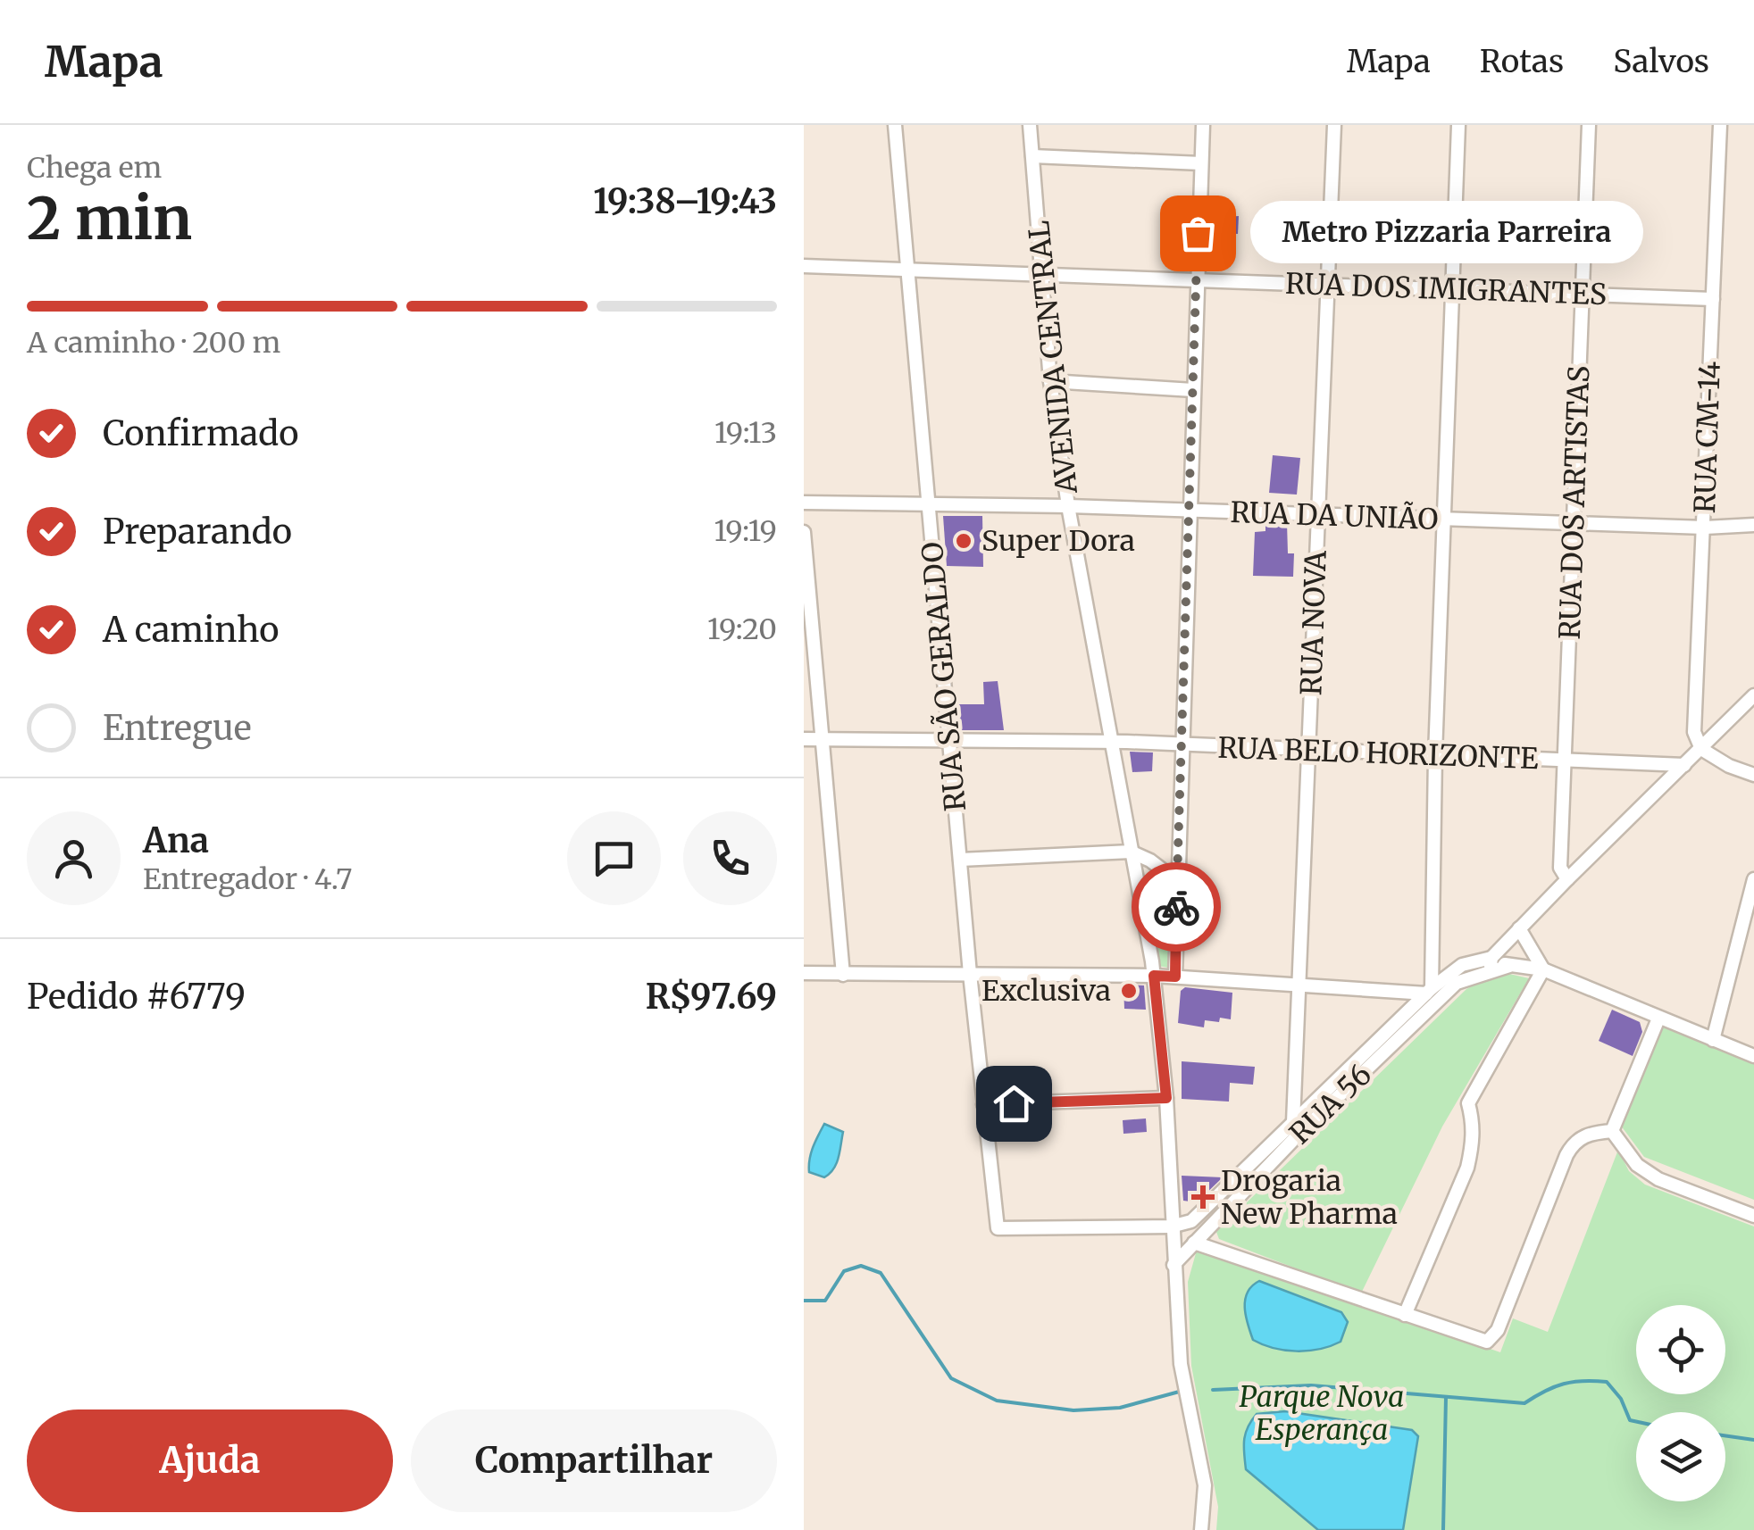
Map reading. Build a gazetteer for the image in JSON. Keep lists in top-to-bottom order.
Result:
{
  "streets": {
    "street": [
      "RUA DOS IMIGRANTES",
      "AVENIDA CENTRAL",
      "RUA CM-14",
      "RUA DOS ARTISTAS",
      "RUA DA UNIÃO",
      "RUA NOVA",
      "RUA SÃO GERALDO",
      "RUA BELO HORIZONTE",
      "RUA 56"
    ]
  },
  "crossings": [
    ["RUA DOS IMIGRANTES", "AVENIDA CENTRAL"],
    ["RUA DOS IMIGRANTES", "RUA CM-14"],
    ["RUA DOS IMIGRANTES", "RUA DOS ARTISTAS"],
    ["RUA DOS IMIGRANTES", "RUA NOVA"],
    ["RUA DOS IMIGRANTES", "RUA SÃO GERALDO"],
    ["AVENIDA CENTRAL", "RUA DA UNIÃO"],
    ["AVENIDA CENTRAL", "RUA SÃO GERALDO"],
    ["AVENIDA CENTRAL", "RUA BELO HORIZONTE"],
    ["AVENIDA CENTRAL", "RUA 56"],
    ["RUA CM-14", "RUA DA UNIÃO"],
    ["RUA CM-14", "RUA 56"],
    ["RUA DOS ARTISTAS", "RUA DA UNIÃO"],
    ["RUA DOS ARTISTAS", "RUA BELO HORIZONTE"],
    ["RUA DOS ARTISTAS", "RUA 56"],
    ["RUA DA UNIÃO", "RUA NOVA"],
    ["RUA DA UNIÃO", "RUA SÃO GERALDO"],
    ["RUA NOVA", "RUA BELO HORIZONTE"],
    ["RUA NOVA", "RUA 56"],
    ["RUA SÃO GERALDO", "RUA BELO HORIZONTE"],
    ["RUA SÃO GERALDO", "RUA 56"],
    ["RUA BELO HORIZONTE", "RUA 56"]
  ],
  "parks": ["Parque Nova Esperança"],
  "places": {
    "other": ["Metro Pizzaria Parreira", "Super Dora", "Exclusiva"],
    "health": ["Drogaria New Pharma"]
  },
  "page": {
    "header": "Mapa",
    "nav": ["Mapa", "Rotas", "Salvos"],
    "heading": ["2 min", "Chega em", "19:38–19:43"],
    "panel": [
      "Ana",
      "Entregador · 4.7",
      "Pedido #6779",
      "R$97.69"
    ],
    "bubble": "Metro Pizzaria Parreira",
    "bar": "A caminho · 200 m",
    "list": [
      ["Confirmado", "19:13"],
      ["Preparando", "19:19"],
      ["A caminho", "19:20"],
      "Entregue"
    ],
    "buttons": ["Ajuda", "Compartilhar"]
  }
}
